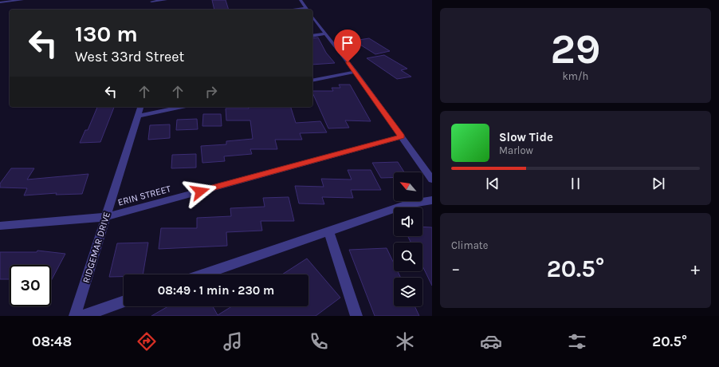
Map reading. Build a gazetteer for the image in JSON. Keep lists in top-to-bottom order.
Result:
{
  "streets": {
    "street": ["ERIN STREET", "RIDGEMAR DRIVE"]
  },
  "crossings": [
    ["ERIN STREET", "RIDGEMAR DRIVE"]
  ],
  "north": "top left",
  "page": {
    "tile": [
      ["29", "km/h"],
      "Climate"
    ],
    "turn": ["130 m", "West 33rd Street"],
    "song": ["Slow Tide", "Marlow"],
    "heat": ["−", "20.5°", "+"],
    "limit": "30",
    "trip": "08:49 · 1 min · 230 m",
    "tabs": ["08:48", "20.5°"]
  }
}
